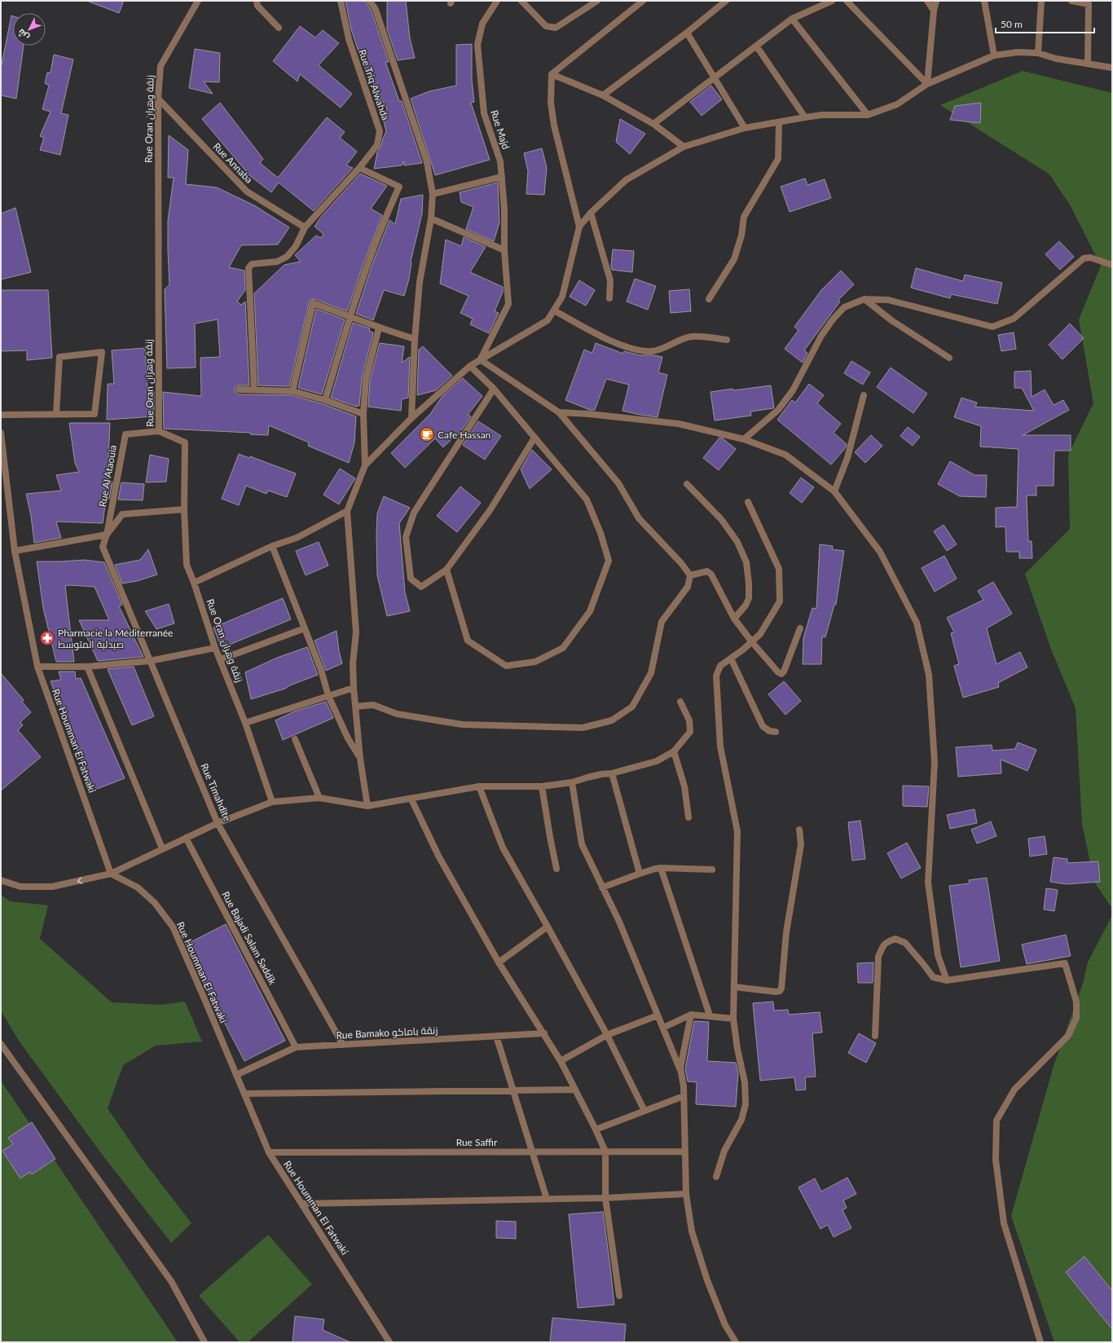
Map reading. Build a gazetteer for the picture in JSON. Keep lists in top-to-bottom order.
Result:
{
  "streets": {
    "street": [
      "Rue Triq Alwahda",
      "Rue Oran زنقة وهران",
      "Rue Majd",
      "Rue Annaba",
      "Rue Al Ataouia",
      "Rue Houmman El Fatwaki",
      "Rue Timahdite",
      "Rue Bajadi Salam Saddik",
      "Rue Bamako زنقة باماكو",
      "Rue Saffir"
    ]
  },
  "crossings": [
    ["Rue Triq Alwahda", "Rue Annaba"],
    ["Rue Oran زنقة وهران", "Rue Annaba"],
    ["Rue Oran زنقة وهران", "Rue Al Ataouia"],
    ["Rue Al Ataouia", "Rue Timahdite"],
    ["Rue Houmman El Fatwaki", "Rue Bamako زنقة باماكو"],
    ["Rue Houmman El Fatwaki", "Rue Saffir"],
    ["Rue Timahdite", "Rue Bamako زنقة باماكو"],
    ["Rue Bajadi Salam Saddik", "Rue Bamako زنقة باماكو"]
  ],
  "places": {
    "cafe": ["Cafe Hassan"],
    "pharmacy": ["Pharmacie la Méditerranée صيدلية المتوسط"]
  },
  "scale_bar": "50 m",
  "north": "bottom left"
}
